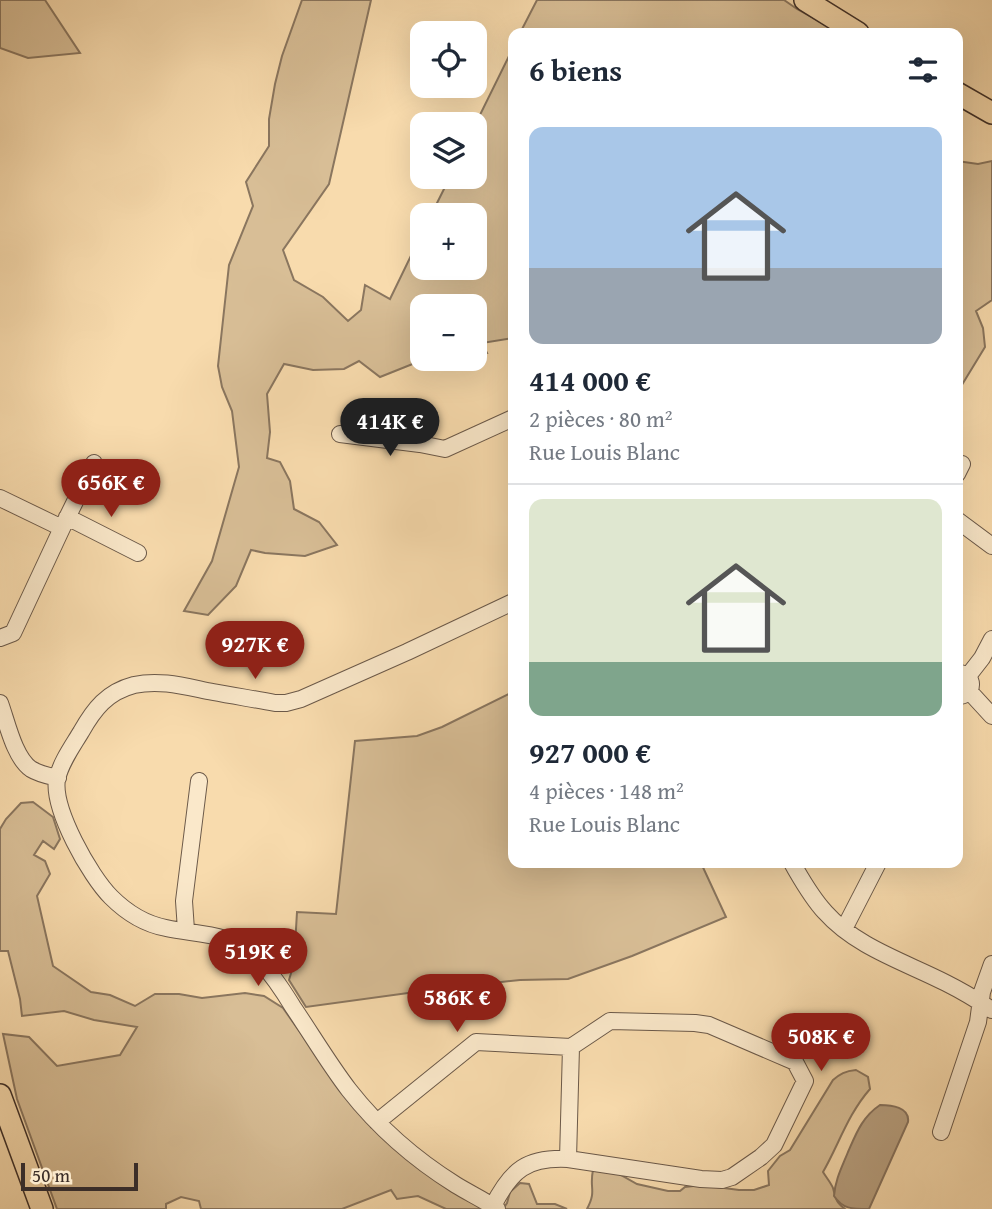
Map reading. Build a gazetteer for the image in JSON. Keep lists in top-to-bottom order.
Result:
{
  "scale_bar": "50 m",
  "page": {
    "map_buttons": ["+", "−"],
    "heading": "6 biens",
    "list": [
      {
        "name": "414 000 €",
        "note": "2 pièces · 80 m² · Rue Louis Blanc"
      },
      {
        "name": "927 000 €",
        "note": "4 pièces · 148 m² · Rue Louis Blanc"
      }
    ],
    "price": [
      "414K €",
      "656K €",
      "927K €",
      "519K €",
      "586K €",
      "508K €"
    ],
    "scale": "50 m"
  }
}
